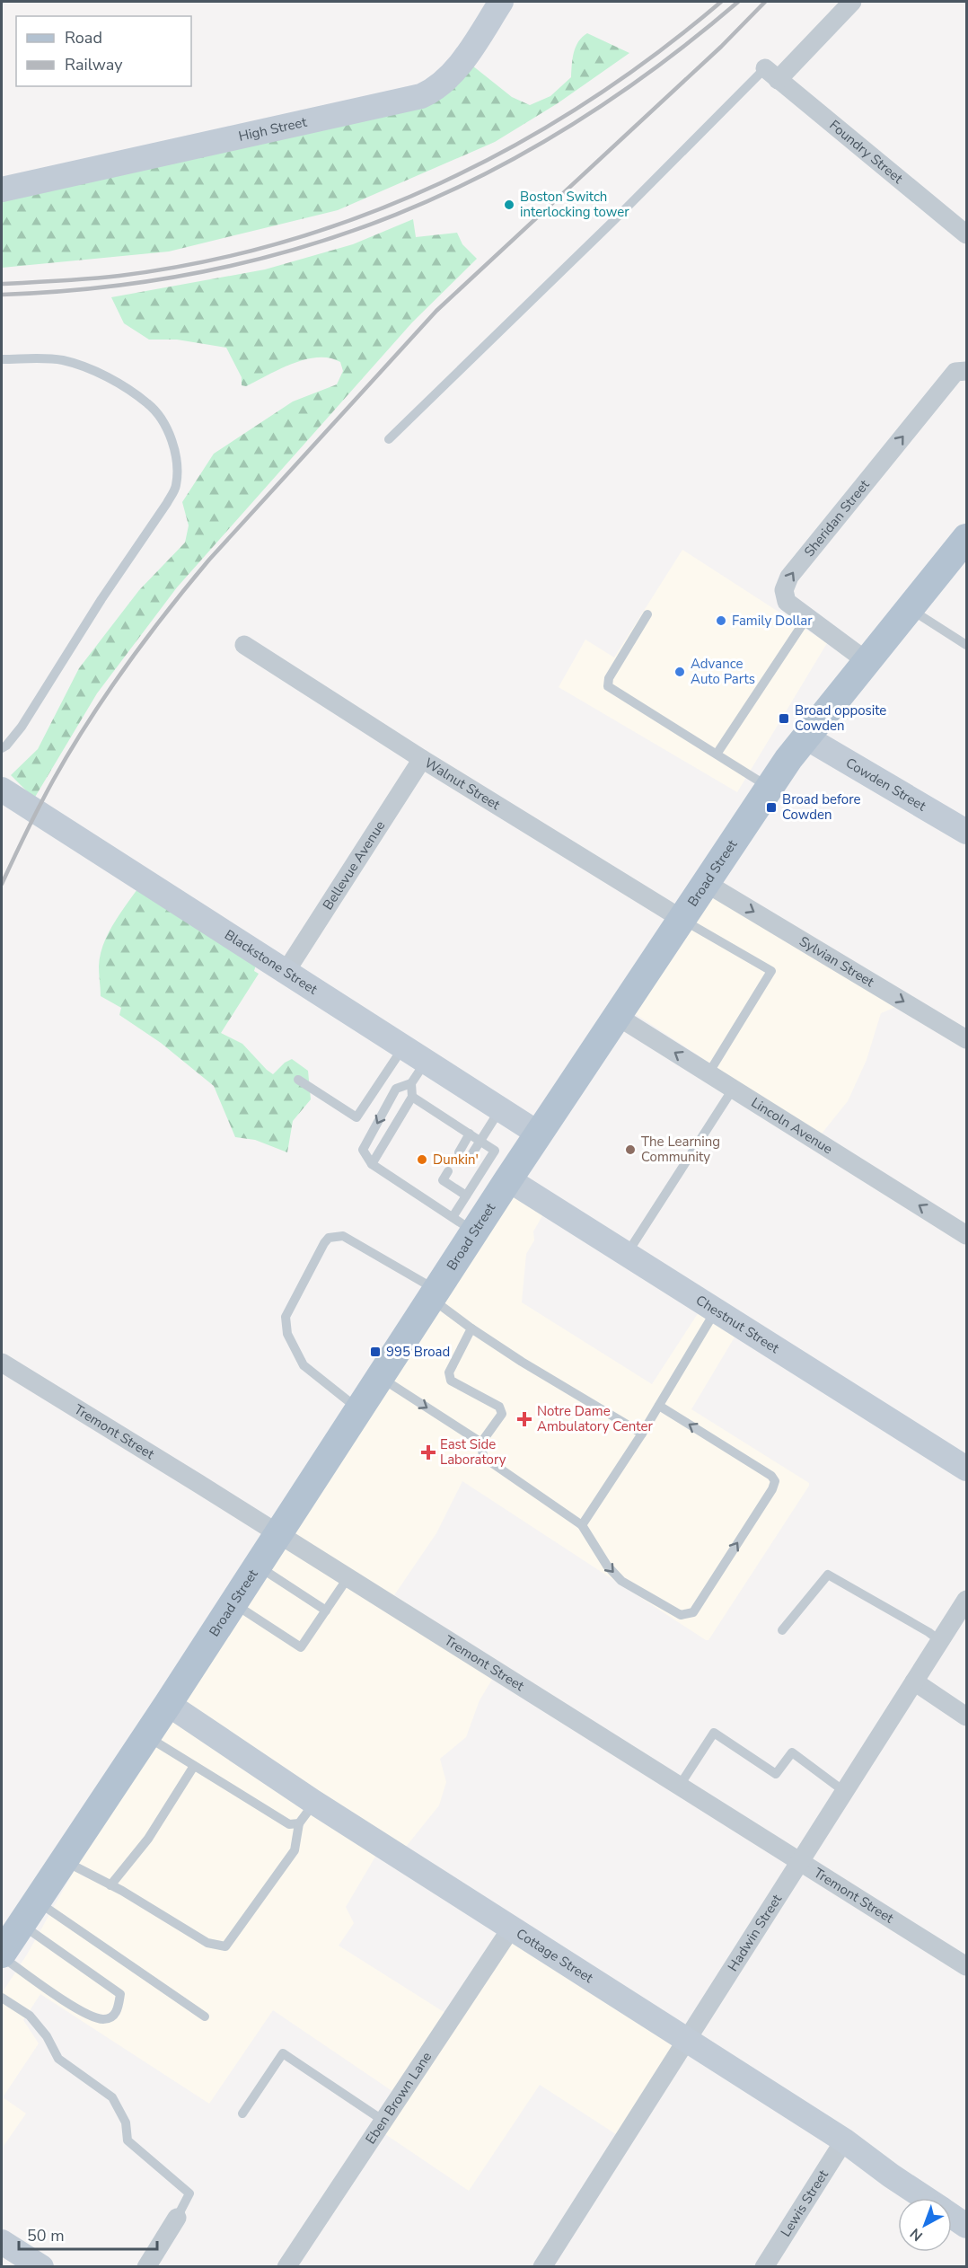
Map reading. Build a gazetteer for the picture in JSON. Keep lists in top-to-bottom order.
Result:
{
  "streets": {
    "main road": ["Broad Street"],
    "street": [
      "High Street",
      "Foundry Street",
      "Sheridan Street",
      "Walnut Street",
      "Cowden Street",
      "Bellevue Avenue",
      "Sylvian Street",
      "Blackstone Street",
      "Lincoln Avenue",
      "Chestnut Street",
      "Tremont Street",
      "Hadwin Street",
      "Cottage Street",
      "Eben Brown Lane",
      "Lewis Street"
    ]
  },
  "crossings": [
    ["Sheridan Street", "Broad Street"],
    ["Walnut Street", "Bellevue Avenue"],
    ["Walnut Street", "Broad Street"],
    ["Cowden Street", "Broad Street"],
    ["Bellevue Avenue", "Blackstone Street"],
    ["Broad Street", "Sylvian Street"],
    ["Broad Street", "Blackstone Street"],
    ["Broad Street", "Lincoln Avenue"],
    ["Broad Street", "Chestnut Street"],
    ["Broad Street", "Tremont Street"],
    ["Broad Street", "Cottage Street"],
    ["Tremont Street", "Hadwin Street"],
    ["Hadwin Street", "Cottage Street"],
    ["Cottage Street", "Eben Brown Lane"],
    ["Cottage Street", "Lewis Street"]
  ],
  "one_way": ["Sheridan Street", "Sylvian Street", "Lincoln Avenue"],
  "places": {
    "other": [
      "Boston Switch interlocking tower",
      "Family Dollar",
      "Advance Auto Parts",
      "The Learning Community",
      "Dunkin'"
    ],
    "transit": ["Broad opposite Cowden", "Broad before Cowden", "995 Broad"],
    "health": ["Notre Dame Ambulatory Center", "East Side Laboratory"]
  },
  "legend": ["Road", "Railway"],
  "scale_bar": "50 m",
  "north": "bottom left"
}
